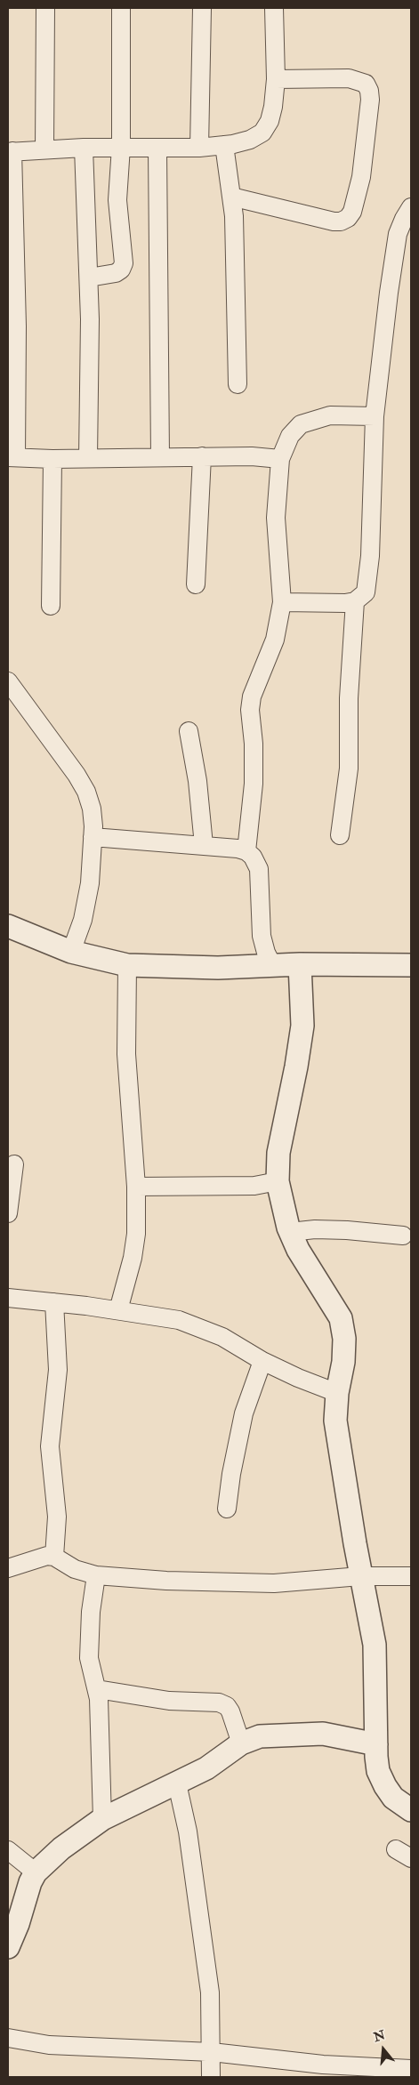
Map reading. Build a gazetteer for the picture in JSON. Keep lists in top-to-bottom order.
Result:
{
  "north": "top"
}
